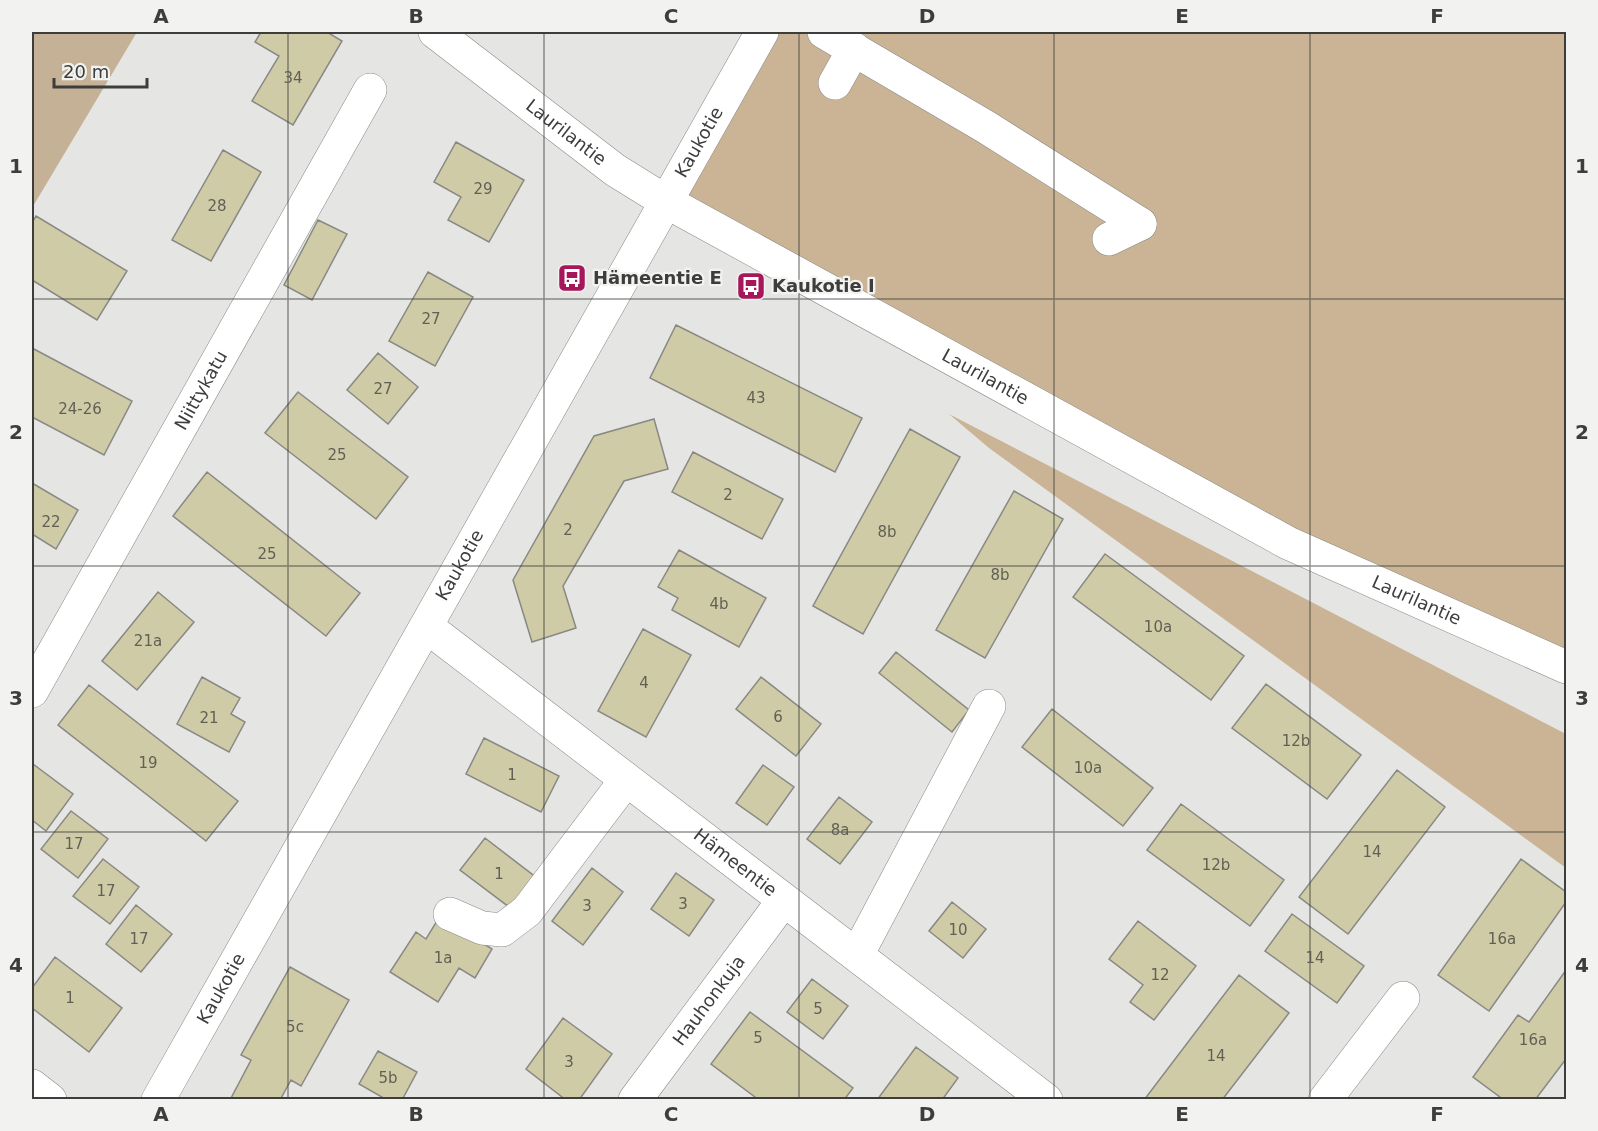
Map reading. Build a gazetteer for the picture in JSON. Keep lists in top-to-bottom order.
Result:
{
  "streets": {
    "street": [
      "Laurilantie",
      "Kaukotie",
      "Niittykatu",
      "Hämeentie",
      "Hauhonkuja"
    ]
  },
  "crossings": [
    ["Laurilantie", "Kaukotie"],
    ["Kaukotie", "Hämeentie"],
    ["Hämeentie", "Hauhonkuja"]
  ],
  "places": {
    "bus stop": ["Hämeentie E", "Kaukotie I"]
  },
  "house_numbers": [
    "34",
    "29",
    "28",
    "27",
    "27",
    "43",
    "24-26",
    "25",
    "2",
    "22",
    "2",
    "8b",
    "25",
    "8b",
    "4b",
    "10a",
    "21a",
    "4",
    "6",
    "21",
    "12b",
    "19",
    "10a",
    "1",
    "8a",
    "17",
    "14",
    "12b",
    "1",
    "17",
    "3",
    "3",
    "10",
    "17",
    "16a",
    "1a",
    "14",
    "12",
    "1",
    "5",
    "5c",
    "5",
    "16a",
    "14",
    "3",
    "5b"
  ],
  "scale_bar": "20 m",
  "grid": {
    "columns": [
      "A",
      "B",
      "C",
      "D",
      "E",
      "F"
    ],
    "rows": [
      "1",
      "2",
      "3",
      "4"
    ]
  }
}
